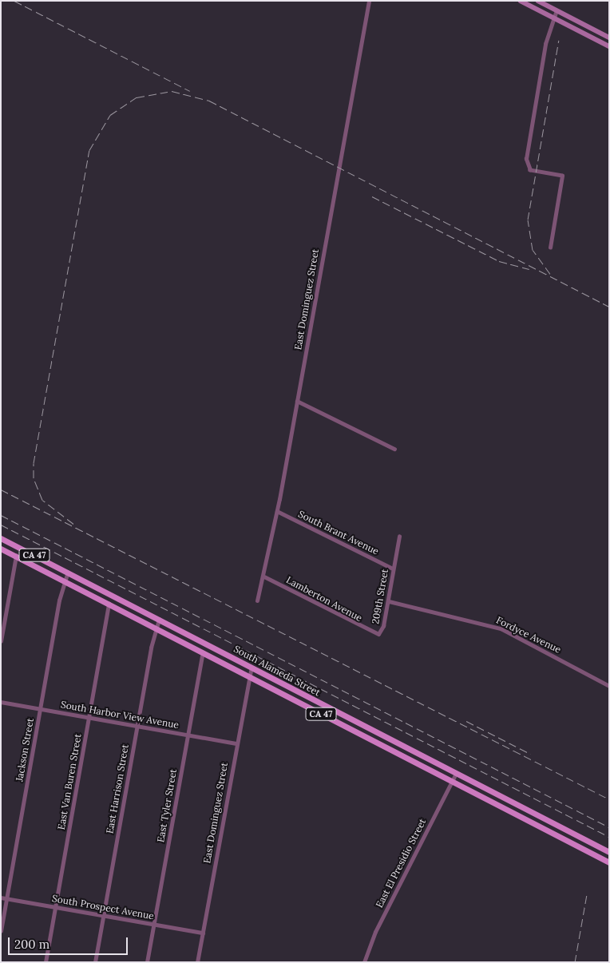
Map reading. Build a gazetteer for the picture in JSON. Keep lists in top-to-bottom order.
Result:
{
  "streets": {
    "main road": ["CA 47", "South Alameda Street"],
    "street": [
      "East Dominguez Street",
      "South Brant Avenue",
      "209th Street",
      "Lamberton Avenue",
      "Fordyce Avenue",
      "South Harbor View Avenue",
      "Jackson Street",
      "East Van Buren Street",
      "East Harrison Street",
      "East Tyler Street",
      "East El Presidio Street",
      "South Prospect Avenue"
    ]
  },
  "crossings": [
    ["East Dominguez Street", "South Brant Avenue"],
    ["East Dominguez Street", "Lamberton Avenue"],
    ["East Dominguez Street", "South Alameda Street"],
    ["East Dominguez Street", "South Harbor View Avenue"],
    ["East Dominguez Street", "South Prospect Avenue"],
    ["South Brant Avenue", "209th Street"],
    ["209th Street", "Lamberton Avenue"],
    ["209th Street", "Fordyce Avenue"],
    ["South Alameda Street", "Jackson Street"],
    ["South Alameda Street", "East Van Buren Street"],
    ["South Alameda Street", "East Harrison Street"],
    ["South Alameda Street", "East Tyler Street"],
    ["South Alameda Street", "East El Presidio Street"],
    ["South Harbor View Avenue", "Jackson Street"],
    ["South Harbor View Avenue", "East Van Buren Street"],
    ["South Harbor View Avenue", "East Harrison Street"],
    ["South Harbor View Avenue", "East Tyler Street"],
    ["Jackson Street", "South Prospect Avenue"],
    ["East Van Buren Street", "South Prospect Avenue"],
    ["East Harrison Street", "South Prospect Avenue"],
    ["East Tyler Street", "South Prospect Avenue"]
  ],
  "scale_bar": "200 m"
}
